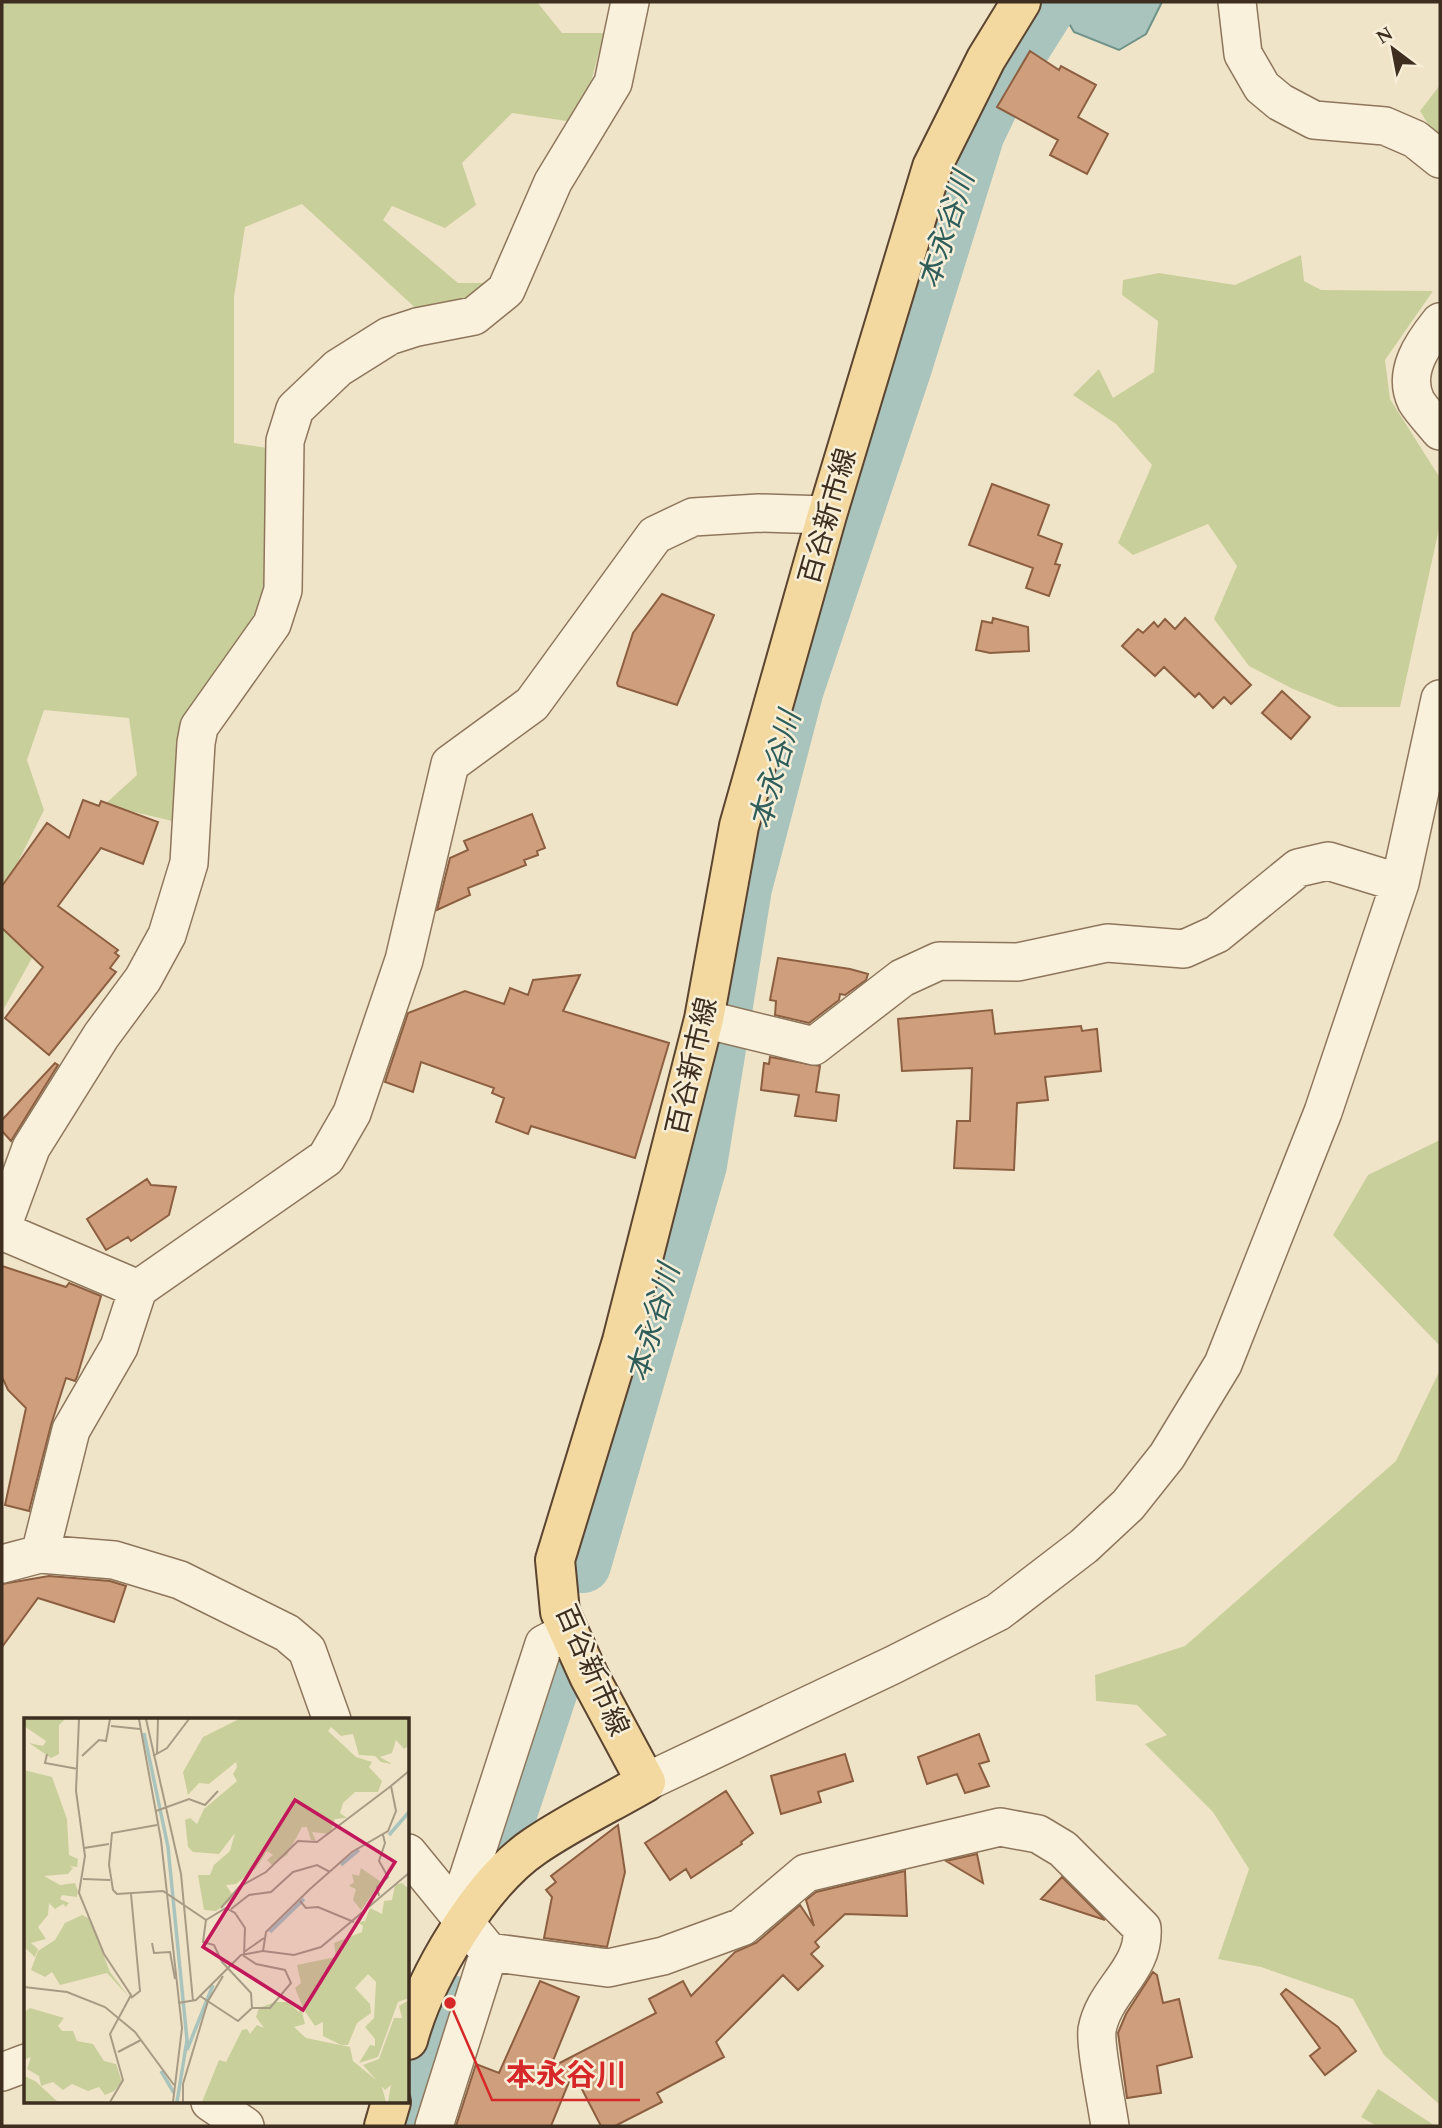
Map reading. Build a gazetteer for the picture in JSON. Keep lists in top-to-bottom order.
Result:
{
  "streets": {
    "main road": ["百谷新市線"]
  },
  "water": ["本永谷川"],
  "places": ["本永谷川"],
  "north": "top left"
}
